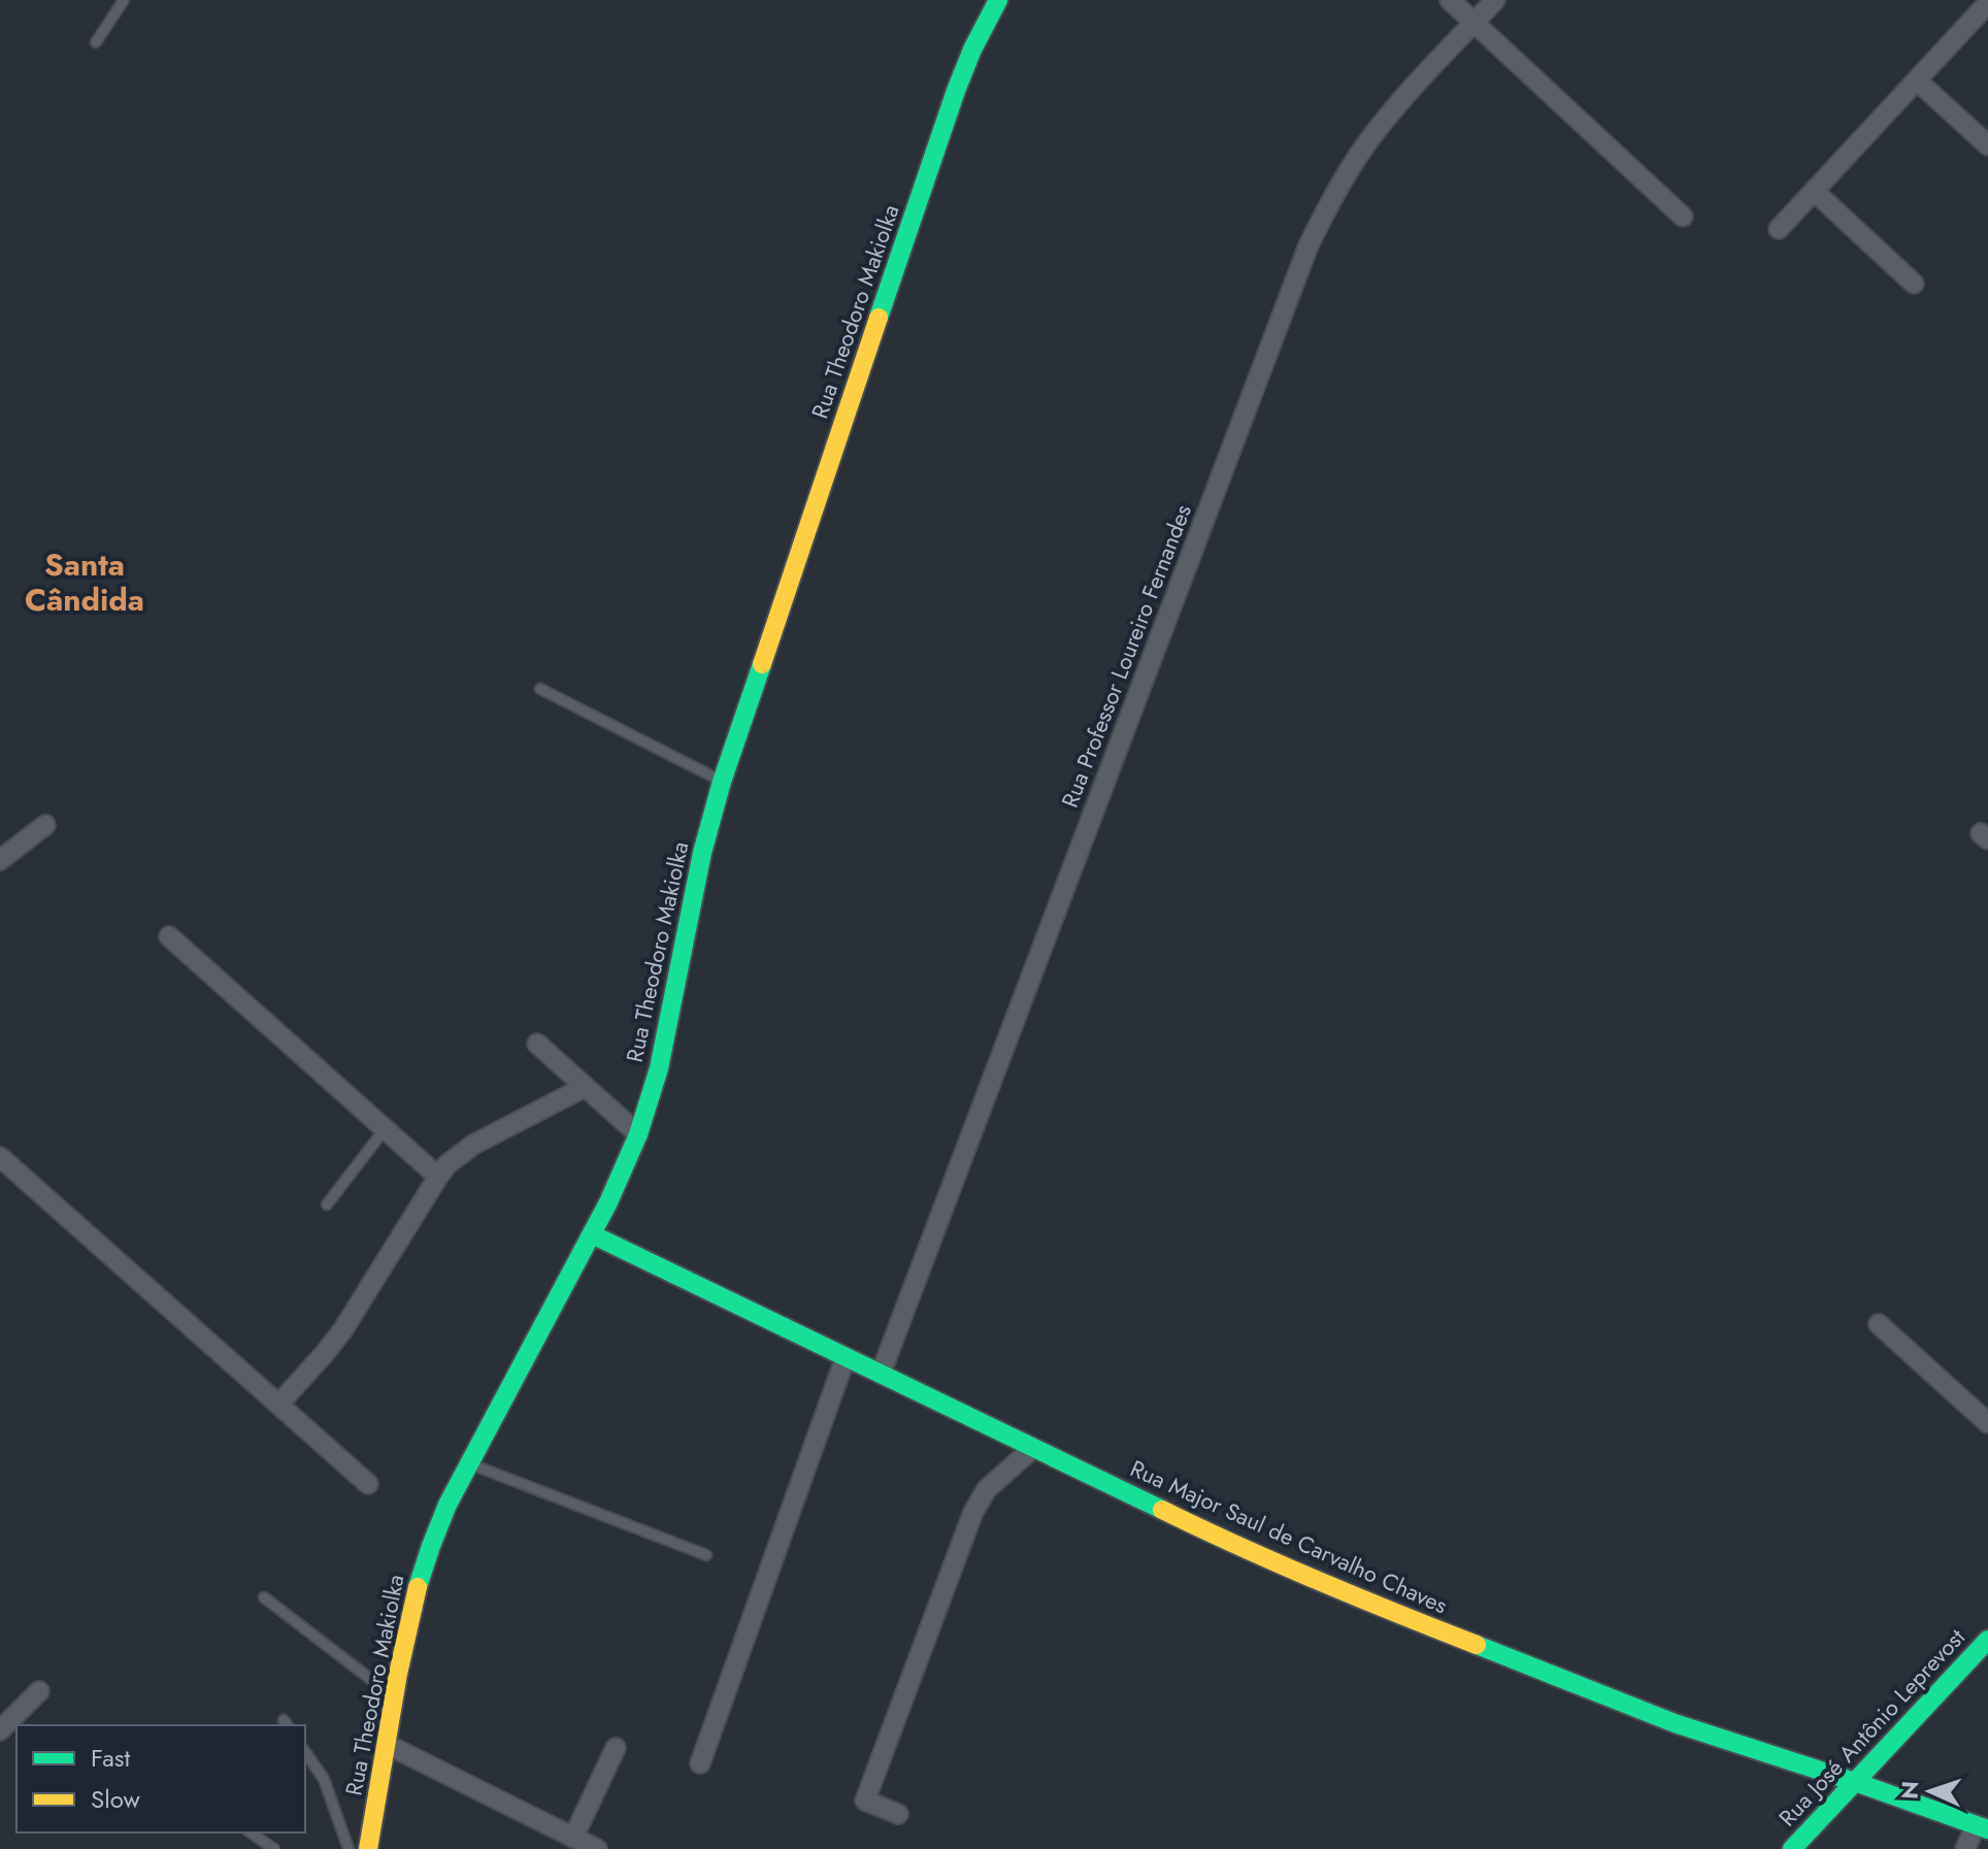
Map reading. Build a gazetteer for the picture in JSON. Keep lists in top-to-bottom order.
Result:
{
  "streets": {
    "main road": ["Rua Theodoro Makiolka", "Rua Major Saul de Carvalho Chaves", "Rua José Antônio Leprevost"],
    "street": ["Rua Professor Loureiro Fernandes"]
  },
  "crossings": [
    ["Rua Theodoro Makiolka", "Rua Major Saul de Carvalho Chaves"],
    ["Rua Professor Loureiro Fernandes", "Rua Major Saul de Carvalho Chaves"],
    ["Rua Major Saul de Carvalho Chaves", "Rua José Antônio Leprevost"]
  ],
  "districts": ["Santa Cândida"],
  "legend": ["Fast", "Slow"],
  "north": "left"
}
